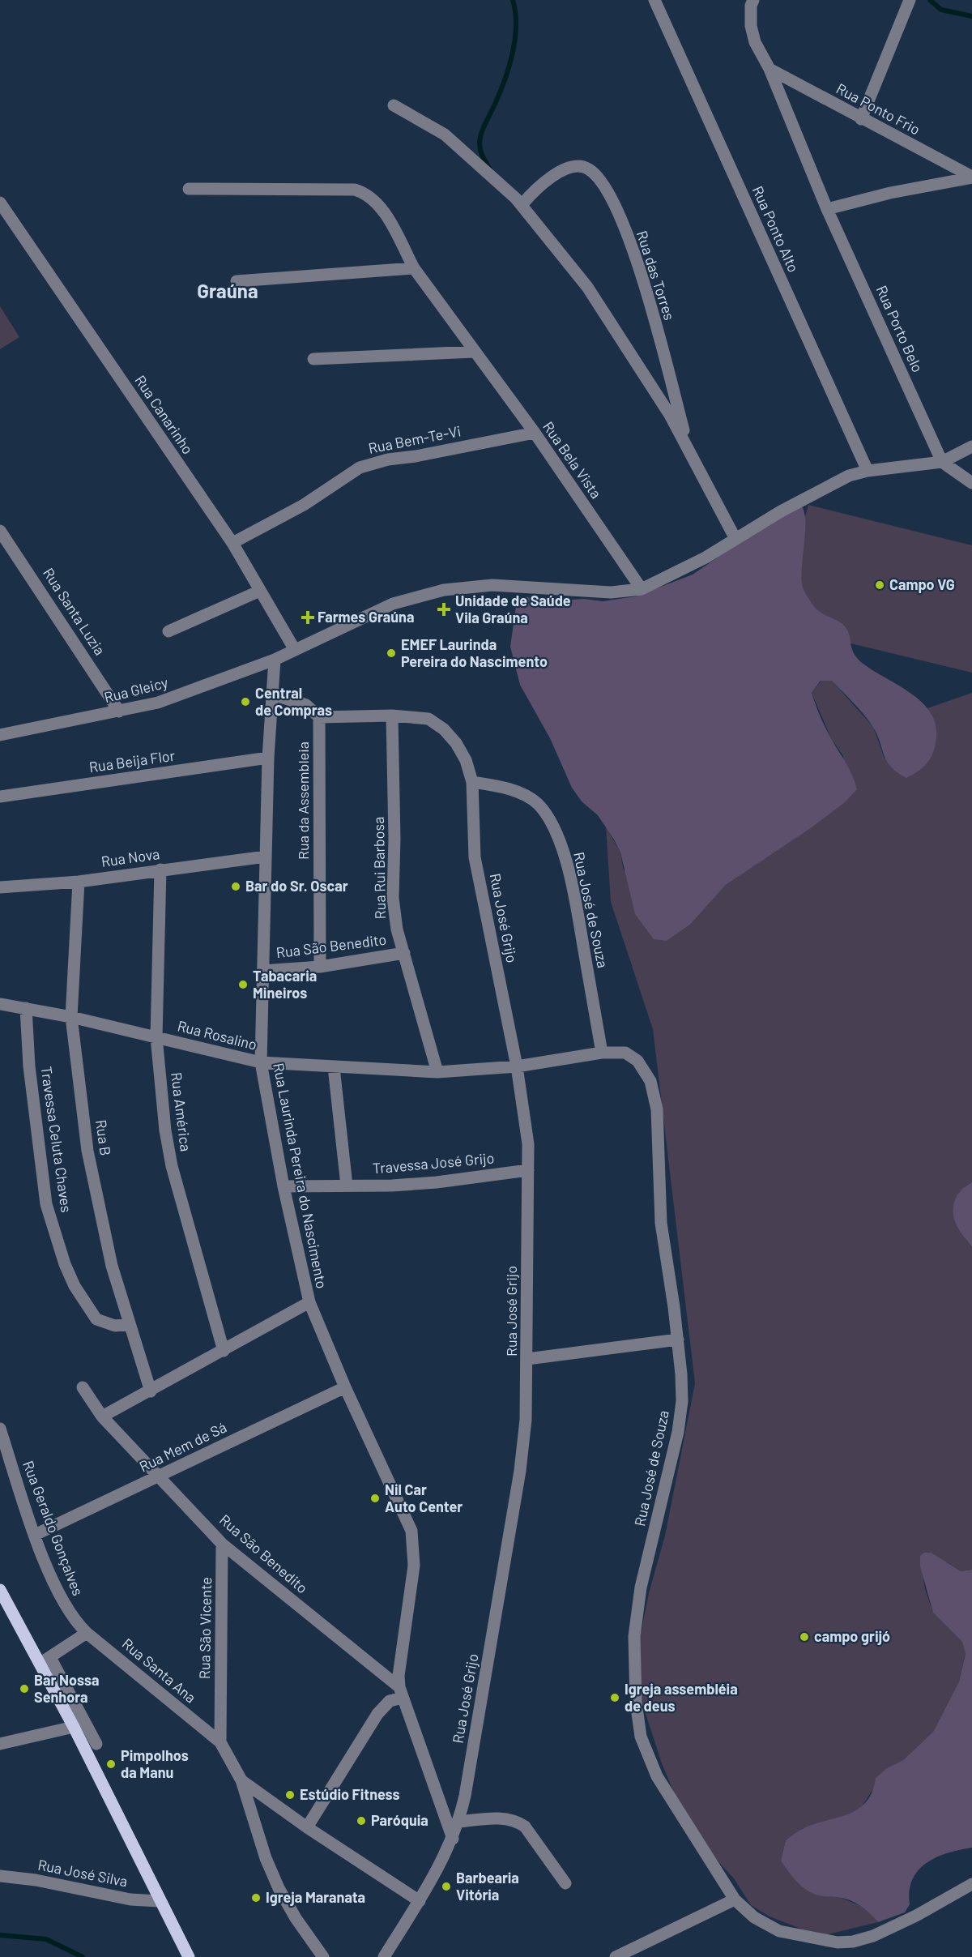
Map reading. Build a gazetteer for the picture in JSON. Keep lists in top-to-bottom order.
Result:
{
  "streets": {
    "street": [
      "Rua Ponto Frio",
      "Rua Ponto Alto",
      "Rua das Torres",
      "Rua Porto Belo",
      "Rua Canarinho",
      "Rua Bem-Te-Vi",
      "Rua Bela Vista",
      "Rua Santa Luzia",
      "Rua Gleicy",
      "Rua Beija Flor",
      "Rua da Assembleia",
      "Rua Nova",
      "Rua Rui Barbosa",
      "Rua José de Souza",
      "Rua José Grijo",
      "Rua São Benedito",
      "Rua Rosalino",
      "Rua América",
      "Rua B",
      "Travessa Celuta Chaves",
      "Travessa José Grijo",
      "Rua Laurinda Pereira do Nascimento",
      "Rua Mem de Sá",
      "Rua Geraldo Gonçalves",
      "Rua São Vicente",
      "Rua Santa Ana",
      "Rua José Silva"
    ]
  },
  "crossings": [
    ["Rua Ponto Frio", "Rua Porto Belo"],
    ["Rua Canarinho", "Rua Bem-Te-Vi"],
    ["Rua Bem-Te-Vi", "Rua Bela Vista"],
    ["Rua Santa Luzia", "Rua Gleicy"],
    ["Rua Gleicy", "Rua Laurinda Pereira do Nascimento"],
    ["Rua Beija Flor", "Rua Laurinda Pereira do Nascimento"],
    ["Rua da Assembleia", "Rua São Benedito"],
    ["Rua Nova", "Rua América"],
    ["Rua Nova", "Rua B"],
    ["Rua Nova", "Rua Laurinda Pereira do Nascimento"],
    ["Rua Rui Barbosa", "Rua São Benedito"],
    ["Rua Rui Barbosa", "Rua Rosalino"],
    ["Rua José de Souza", "Rua José Grijo"],
    ["Rua José de Souza", "Rua Rosalino"],
    ["Rua José Grijo", "Rua Rosalino"],
    ["Rua José Grijo", "Travessa José Grijo"],
    ["Rua José Grijo", "Rua Laurinda Pereira do Nascimento"],
    ["Rua São Benedito", "Rua Laurinda Pereira do Nascimento"],
    ["Rua São Benedito", "Rua Mem de Sá"],
    ["Rua São Benedito", "Rua São Vicente"],
    ["Rua Rosalino", "Rua América"],
    ["Rua Rosalino", "Rua B"],
    ["Rua Rosalino", "Travessa Celuta Chaves"],
    ["Rua Rosalino", "Rua Laurinda Pereira do Nascimento"],
    ["Rua B", "Travessa Celuta Chaves"],
    ["Travessa José Grijo", "Rua Laurinda Pereira do Nascimento"],
    ["Rua Laurinda Pereira do Nascimento", "Rua Mem de Sá"],
    ["Rua Mem de Sá", "Rua Geraldo Gonçalves"],
    ["Rua Geraldo Gonçalves", "Rua Santa Ana"],
    ["Rua São Vicente", "Rua Santa Ana"]
  ],
  "districts": ["Graúna"],
  "places": {
    "other": [
      "Campo VG",
      "EMEF Laurinda Pereira do Nascimento",
      "Central de Compras",
      "Bar do Sr. Oscar",
      "Tabacaria Mineiros",
      "Nil Car Auto Center",
      "campo grijó",
      "Bar Nossa Senhora",
      "Igreja assembléia de deus",
      "Pimpolhos da Manu",
      "Estúdio Fitness",
      "Paróquia",
      "Barbearia Vitória",
      "Igreja Maranata"
    ],
    "health": ["Unidade de Saúde Vila Graúna", "Farmes Graúna"]
  }
}
